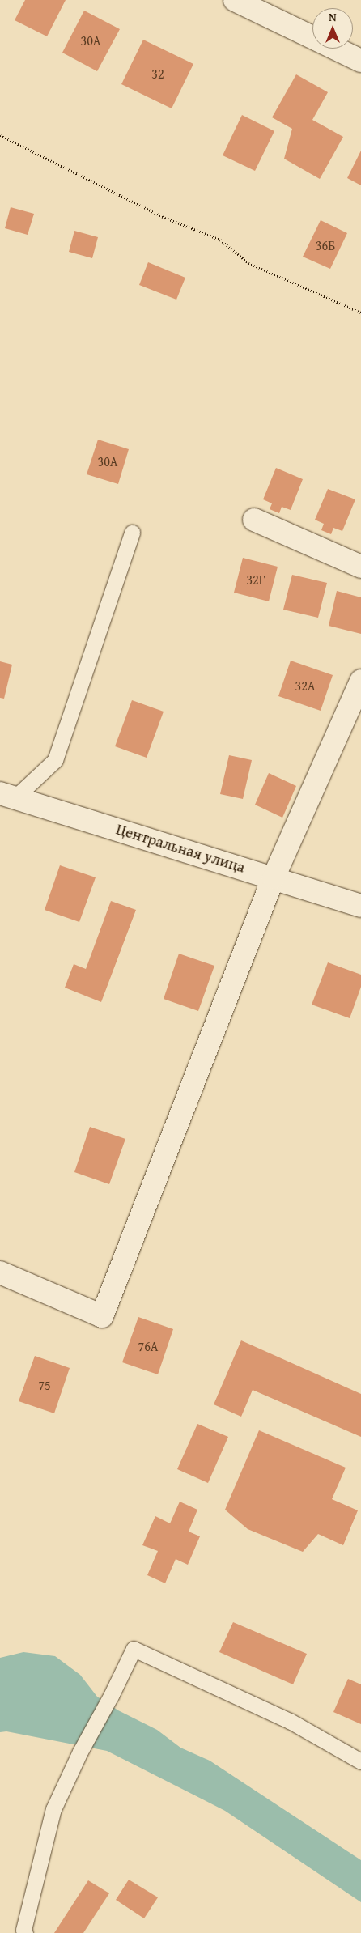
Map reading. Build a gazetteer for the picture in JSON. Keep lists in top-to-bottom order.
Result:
{
  "streets": {
    "street": ["Центральная улица"]
  },
  "house_numbers": [
    "30А",
    "32",
    "36Б",
    "30А",
    "32Г",
    "32А",
    "76А",
    "75"
  ],
  "north": "top"
}
